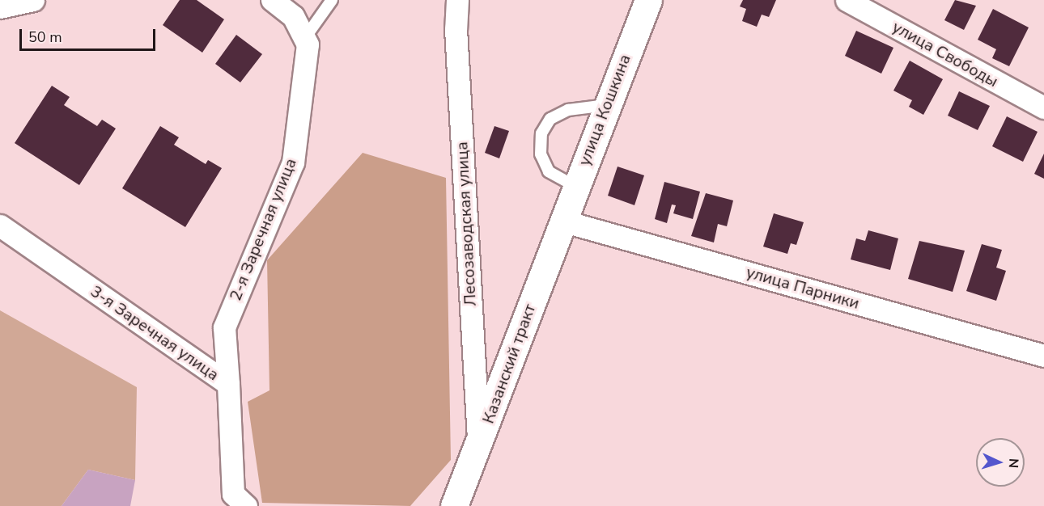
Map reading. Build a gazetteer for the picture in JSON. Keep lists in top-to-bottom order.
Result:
{
  "streets": {
    "main road": ["улица Кошкина", "Казанский тракт"],
    "street": [
      "улица Свободы",
      "Лесозаводская улица",
      "2-я Заречная улица",
      "улица Парники",
      "3-я Заречная улица"
    ]
  },
  "crossings": [
    ["улица Кошкина", "улица Парники"],
    ["улица Кошкина", "Казанский тракт"],
    ["Лесозаводская улица", "Казанский тракт"],
    ["2-я Заречная улица", "3-я Заречная улица"],
    ["улица Парники", "Казанский тракт"]
  ],
  "scale_bar": "50 m",
  "north": "right"
}
